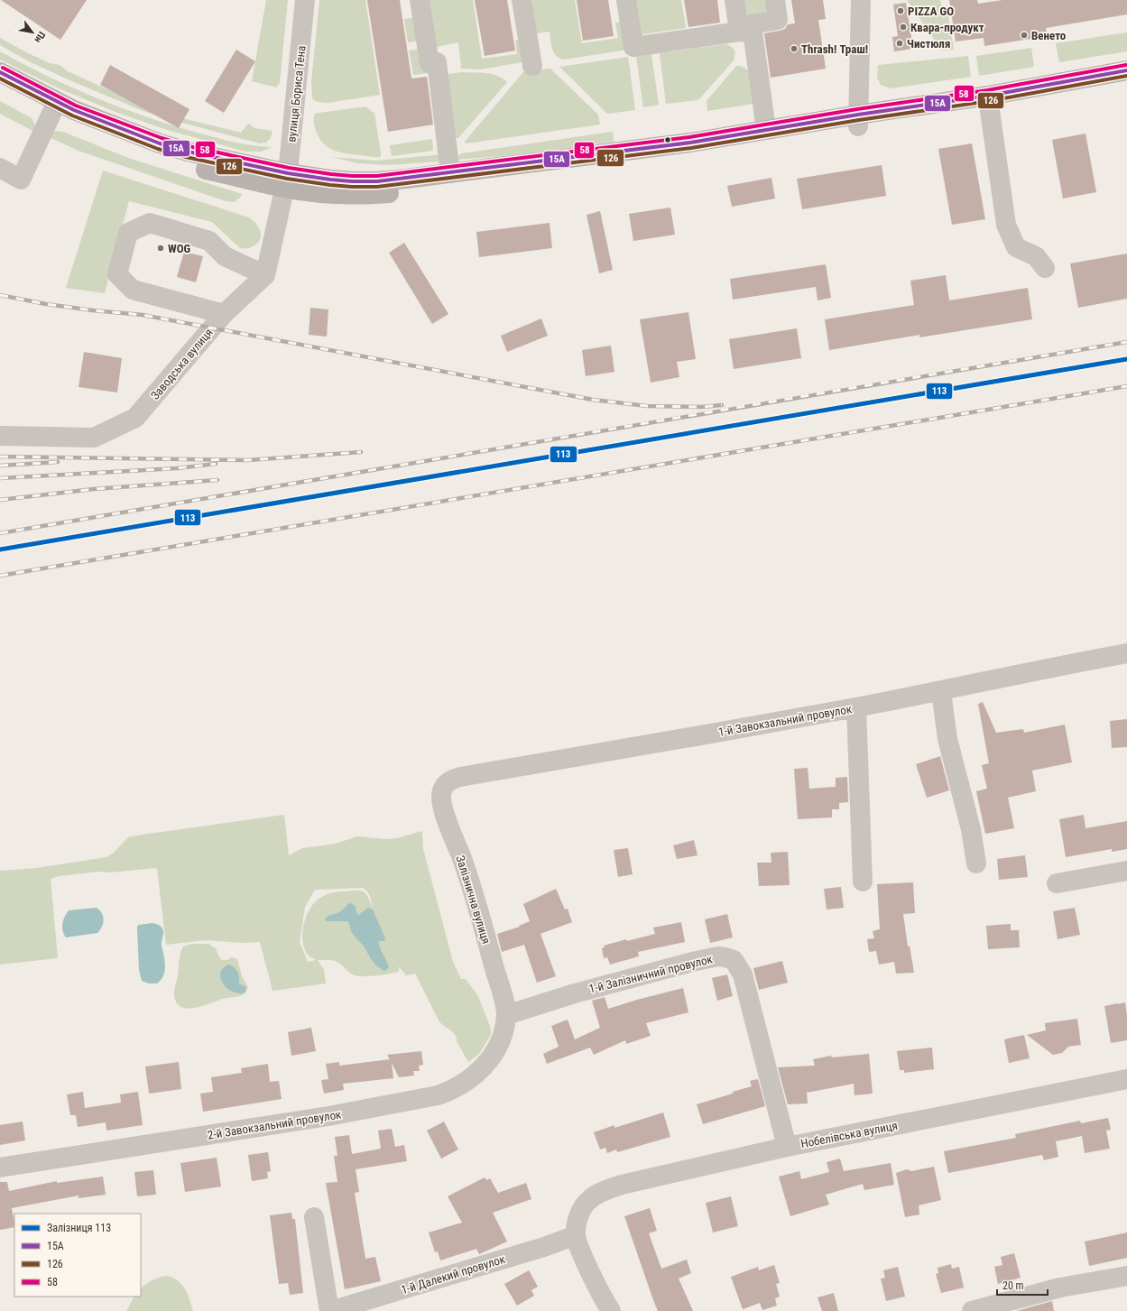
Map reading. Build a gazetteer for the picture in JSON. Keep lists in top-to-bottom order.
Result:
{
  "streets": {
    "street": [
      "вулиця Бориса Тена",
      "Заводська вулиця",
      "1-й Завокзальний провулок",
      "Залізнична вулиця",
      "1-й Залізничний провулок",
      "2-й Завокзальний провулок",
      "Нобелівська вулиця",
      "1-й Далекий провулок"
    ]
  },
  "crossings": [
    ["1-й Завокзальний провулок", "Залізнична вулиця"],
    ["Залізнична вулиця", "1-й Залізничний провулок"],
    ["Залізнична вулиця", "2-й Завокзальний провулок"],
    ["1-й Залізничний провулок", "2-й Завокзальний провулок"],
    ["1-й Залізничний провулок", "Нобелівська вулиця"],
    ["Нобелівська вулиця", "1-й Далекий провулок"]
  ],
  "places": [
    "PIZZA GO",
    "Квара-продукт",
    "Венето",
    "Чистюля",
    "Thrash! Траш!",
    "WOG"
  ],
  "lines": [
    "transit line 58",
    "transit line 15A",
    "transit line 126",
    "rail line 113"
  ],
  "legend": [
    "Залізниця 113",
    "15A",
    "126",
    "58"
  ],
  "scale_bar": "20 m",
  "north": "bottom right"
}
